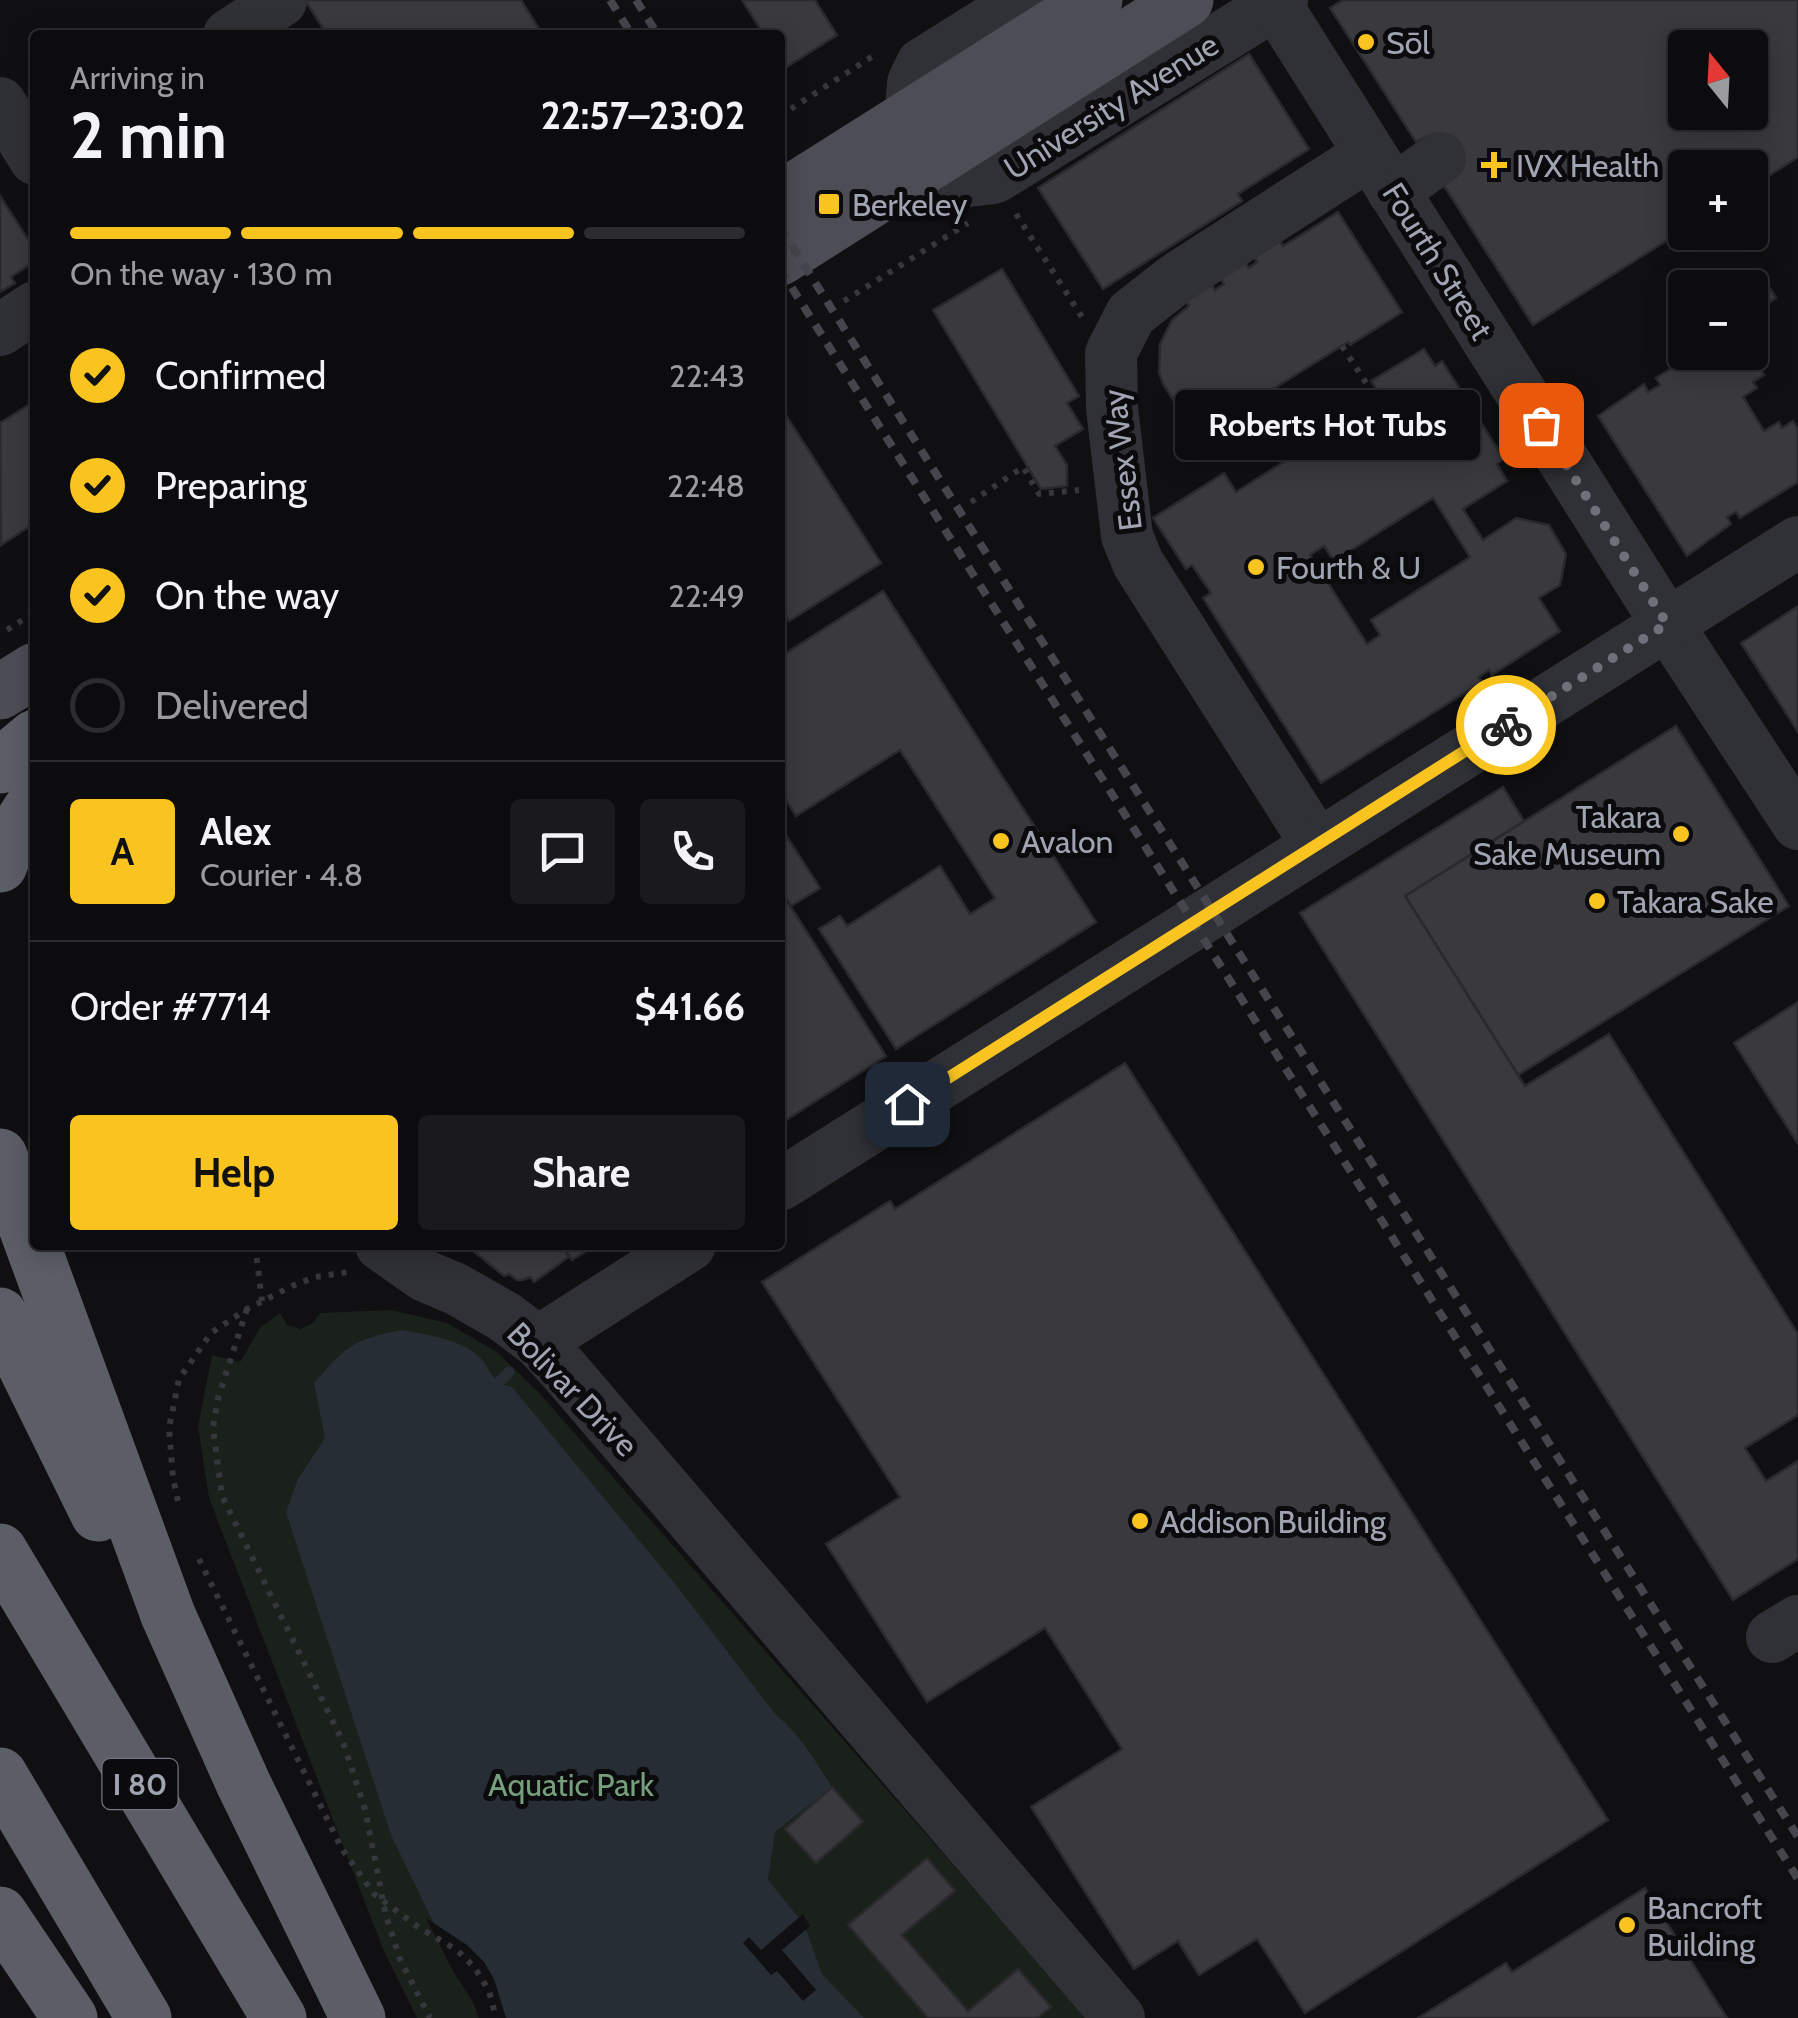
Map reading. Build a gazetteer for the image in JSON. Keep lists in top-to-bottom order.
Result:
{
  "streets": {
    "highway": ["I 80"],
    "main road": ["University Avenue"],
    "street": ["Fourth Street", "Essex Way", "Bolivar Drive"]
  },
  "crossings": [
    ["University Avenue", "Fourth Street"],
    ["Fourth Street", "Essex Way"]
  ],
  "parks": ["Aquatic Park"],
  "places": {
    "other": [
      "Sōl",
      "Roberts Hot Tubs",
      "Fourth & U",
      "Takara Sake Museum",
      "Avalon",
      "Takara Sake",
      "Addison Building",
      "Bancroft Building"
    ],
    "health": ["IVX Health"],
    "transit": ["Berkeley"]
  },
  "north": "top",
  "page": {
    "map_buttons": ["+", "−"],
    "heading": ["2 min", "Arriving in", "22:57–23:02"],
    "panel": [
      "Alex",
      "Courier · 4.8",
      "Order #7714",
      "$41.66"
    ],
    "bar": "On the way · 130 m",
    "list": [
      ["Confirmed", "22:43"],
      ["Preparing", "22:48"],
      ["On the way", "22:49"],
      "Delivered"
    ],
    "bubble": "Roberts Hot Tubs",
    "round": "A",
    "buttons": ["Help", "Share"]
  }
}
